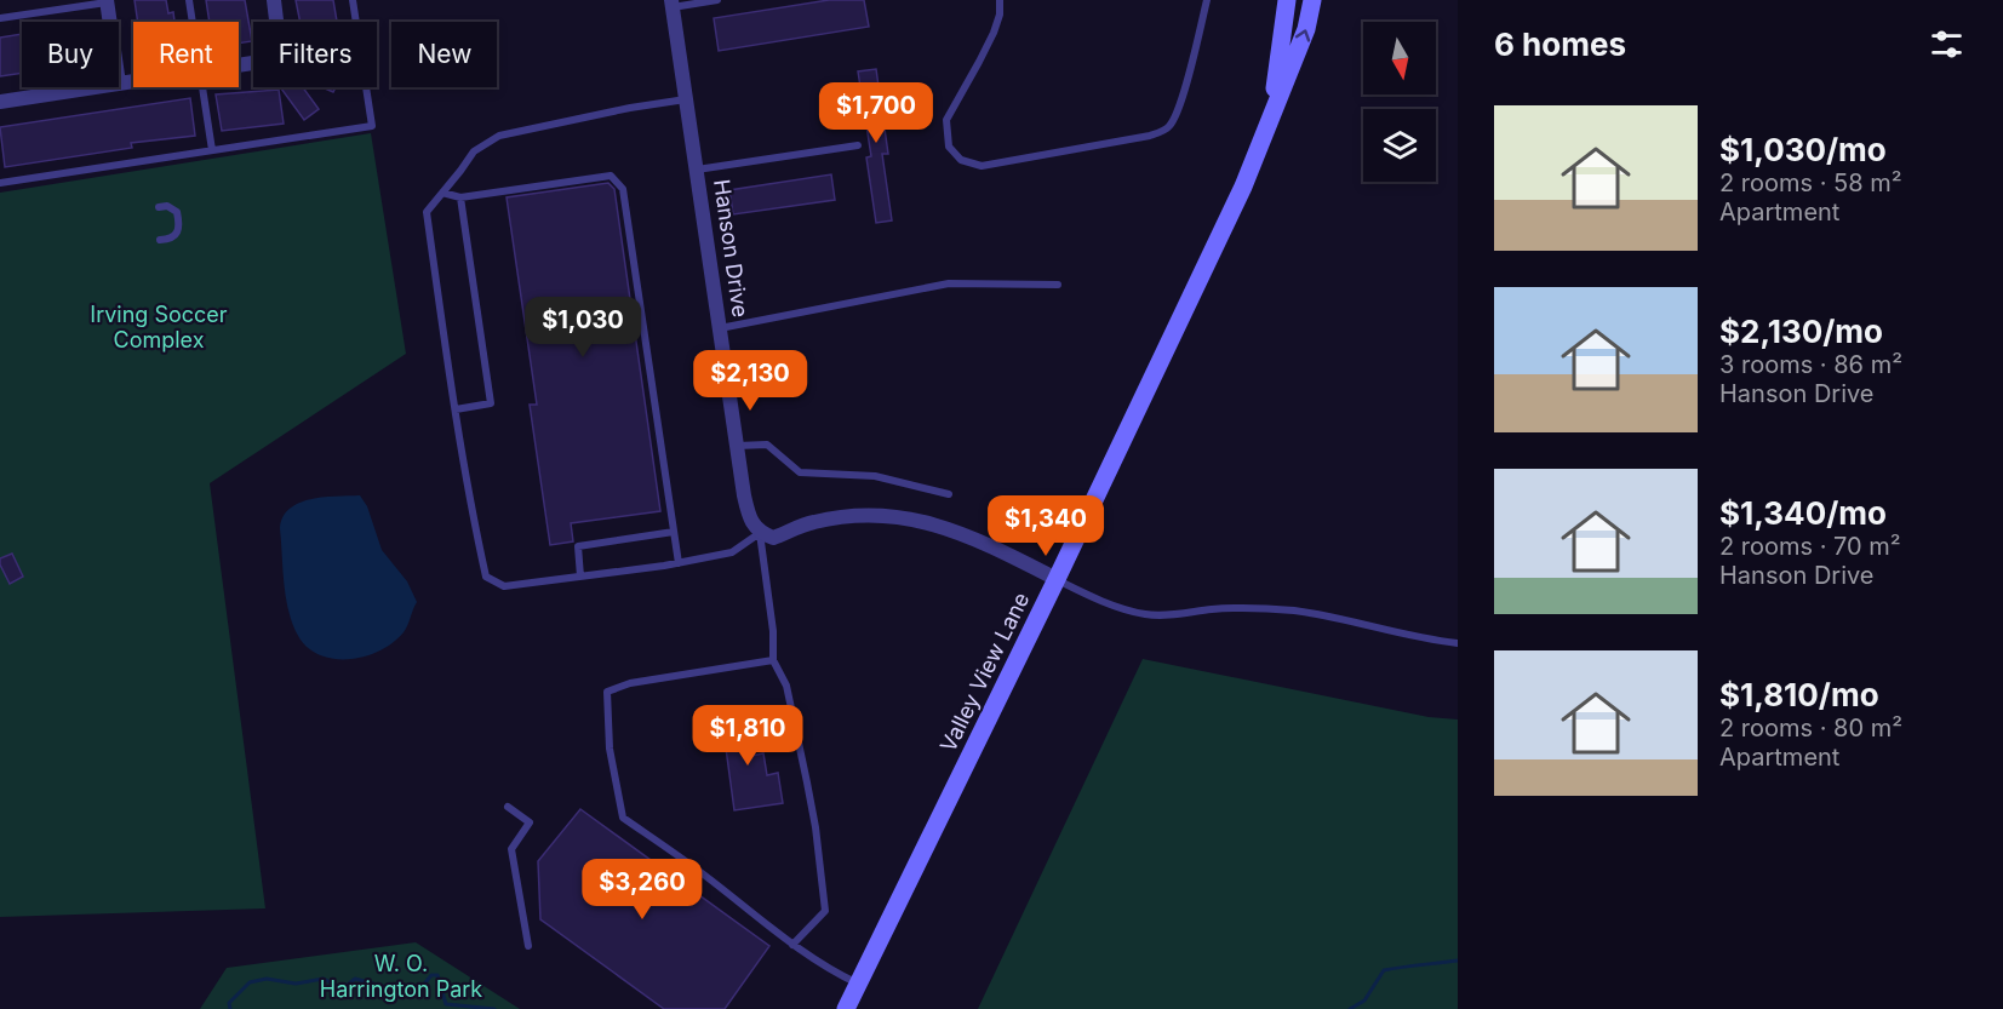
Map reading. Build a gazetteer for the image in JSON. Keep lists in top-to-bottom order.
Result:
{
  "streets": {
    "main road": ["Valley View Lane"],
    "street": ["Hanson Drive"]
  },
  "parks": ["Irving Soccer Complex", "W. O. Harrington Park"],
  "north": "bottom",
  "page": {
    "heading": "6 homes",
    "chip": [
      "Buy",
      "Rent",
      "Filters",
      "New"
    ],
    "price": [
      "$1,700",
      "$1,030",
      "$2,130",
      "$1,340",
      "$1,810",
      "$3,260"
    ],
    "list": [
      {
        "name": "$1,030/mo",
        "note": "2 rooms · 58 m² · Apartment"
      },
      {
        "name": "$2,130/mo",
        "note": "3 rooms · 86 m² · Hanson Drive"
      },
      {
        "name": "$1,340/mo",
        "note": "2 rooms · 70 m² · Hanson Drive"
      },
      {
        "name": "$1,810/mo",
        "note": "2 rooms · 80 m² · Apartment"
      }
    ]
  }
}
